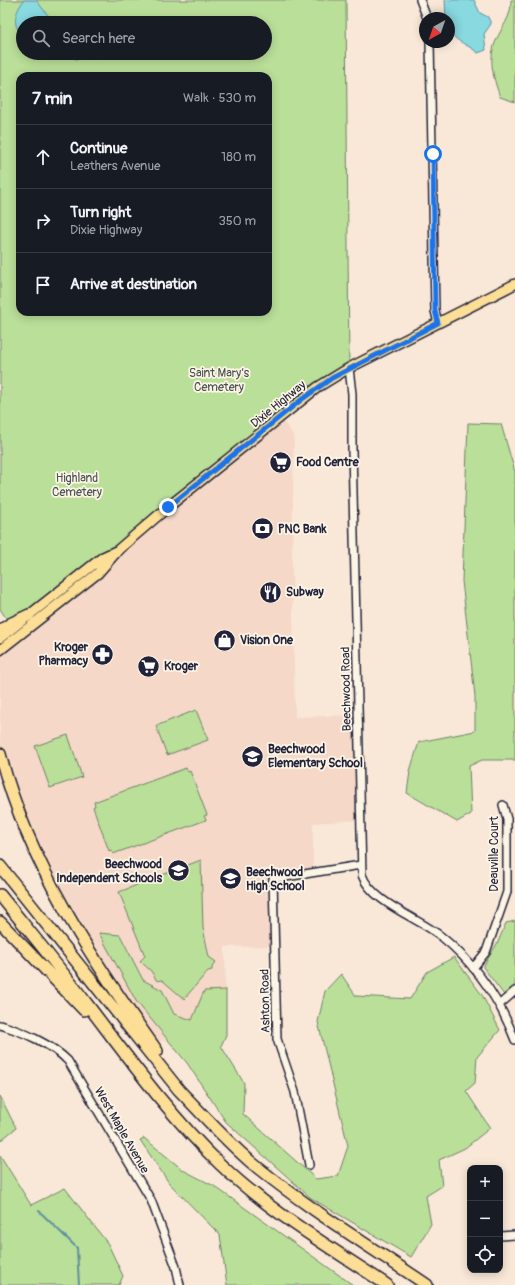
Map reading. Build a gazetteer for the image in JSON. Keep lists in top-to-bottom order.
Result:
{
  "streets": {
    "main road": ["Dixie Highway"],
    "street": [
      "Beechwood Road",
      "Deauville Court",
      "Ashton Road",
      "West Maple Avenue"
    ]
  },
  "crossings": [
    ["Dixie Highway", "Beechwood Road"],
    ["Beechwood Road", "Deauville Court"],
    ["Beechwood Road", "Ashton Road"]
  ],
  "parks": ["Saint Mary’s Cemetery", "Highland Cemetery"],
  "places": {
    "supermarket": ["Food Centre", "Kroger"],
    "bank": ["PNC Bank"],
    "restaurant": ["Subway"],
    "shop": ["Vision One"],
    "pharmacy": ["Kroger Pharmacy"],
    "school or university": ["Beechwood Elementary School", "Beechwood Independent Schools", "Beechwood High School"]
  },
  "north": "bottom left",
  "page": {
    "search": "Search here",
    "heading": ["7 min", "Walk · 530 m"],
    "list": [
      ["Continue", "Leathers Avenue", "180 m"],
      ["Turn right", "Dixie Highway", "350 m"],
      "Arrive at destination"
    ],
    "map_buttons": ["+", "−"]
  }
}
